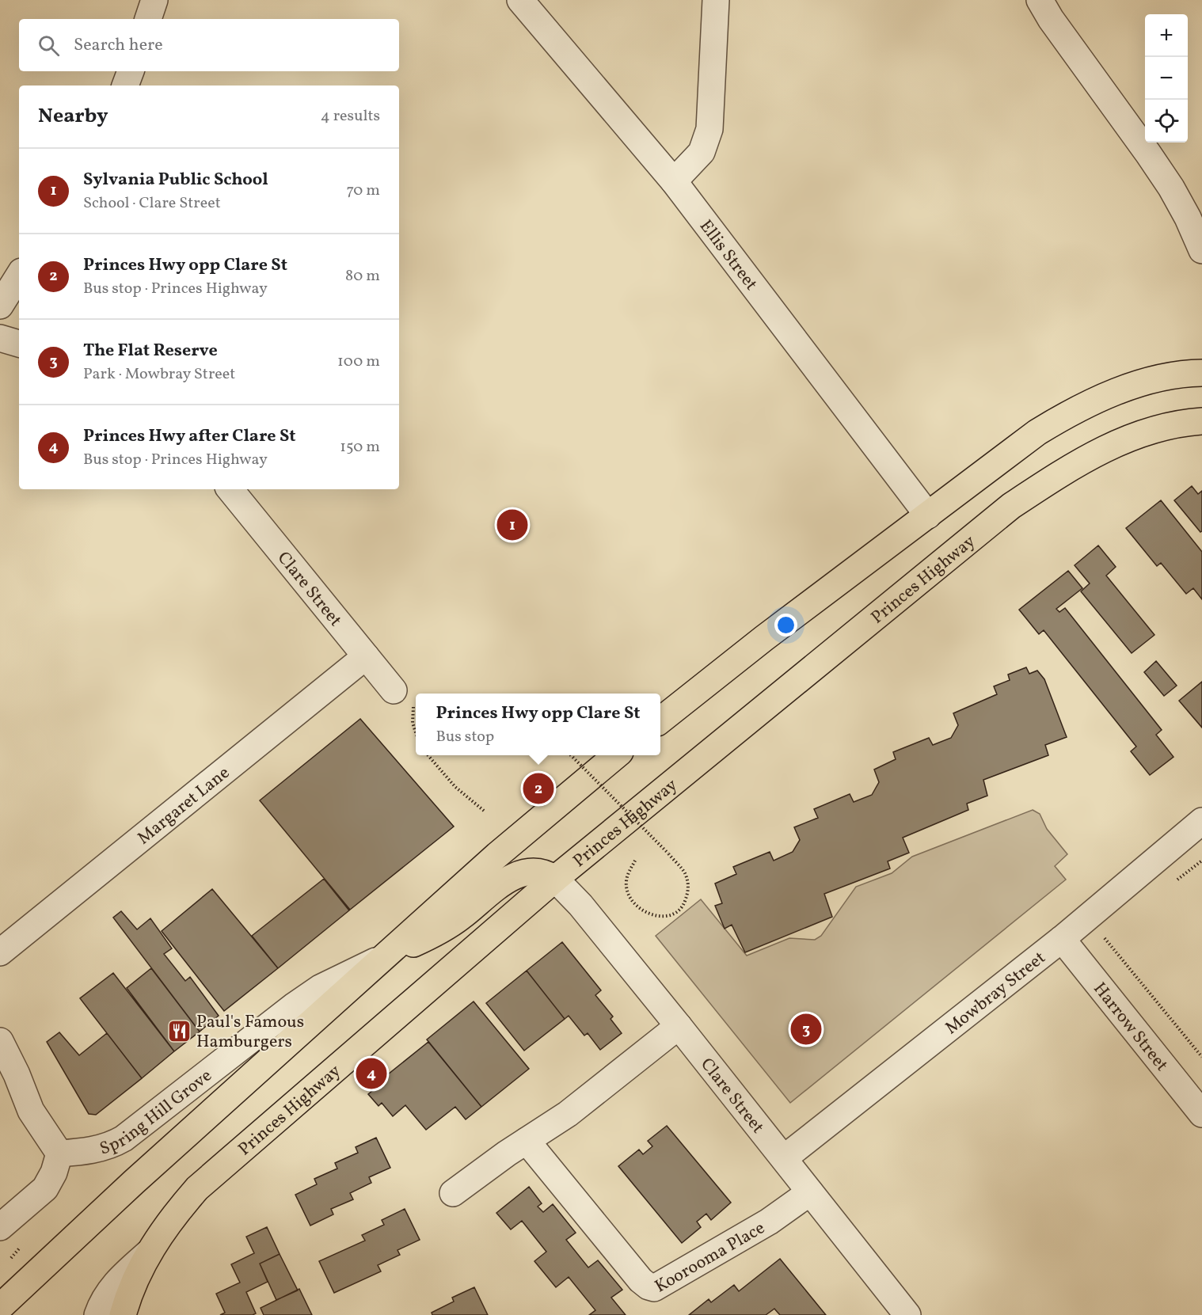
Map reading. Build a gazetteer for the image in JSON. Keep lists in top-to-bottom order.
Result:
{
  "streets": {
    "highway": ["Princes Highway"],
    "street": [
      "Ellis Street",
      "Clare Street",
      "Margaret Lane",
      "Mowbray Street",
      "Harrow Street",
      "Spring Hill Grove",
      "Koorooma Place"
    ]
  },
  "crossings": [
    ["Princes Highway", "Clare Street"],
    ["Clare Street", "Margaret Lane"],
    ["Clare Street", "Mowbray Street"],
    ["Clare Street", "Koorooma Place"],
    ["Mowbray Street", "Harrow Street"]
  ],
  "places": {
    "restaurant": ["Paul's Famous Hamburgers"]
  },
  "page": {
    "map_buttons": ["+", "−"],
    "search": "Search here",
    "heading": ["Nearby", "4 results"],
    "list": [
      {
        "mark": "1",
        "name": "Sylvania Public School",
        "note": "School · Clare Street",
        "value": "70 m"
      },
      {
        "mark": "2",
        "name": "Princes Hwy opp Clare St",
        "note": "Bus stop · Princes Highway",
        "value": "80 m"
      },
      {
        "mark": "3",
        "name": "The Flat Reserve",
        "note": "Park · Mowbray Street",
        "value": "100 m"
      },
      {
        "mark": "4",
        "name": "Princes Hwy after Clare St",
        "note": "Bus stop · Princes Highway",
        "value": "150 m"
      }
    ],
    "pins": [
      "1",
      "2",
      "3",
      "4"
    ],
    "popup": ["Princes Hwy opp Clare St", "Bus stop"]
  }
}
